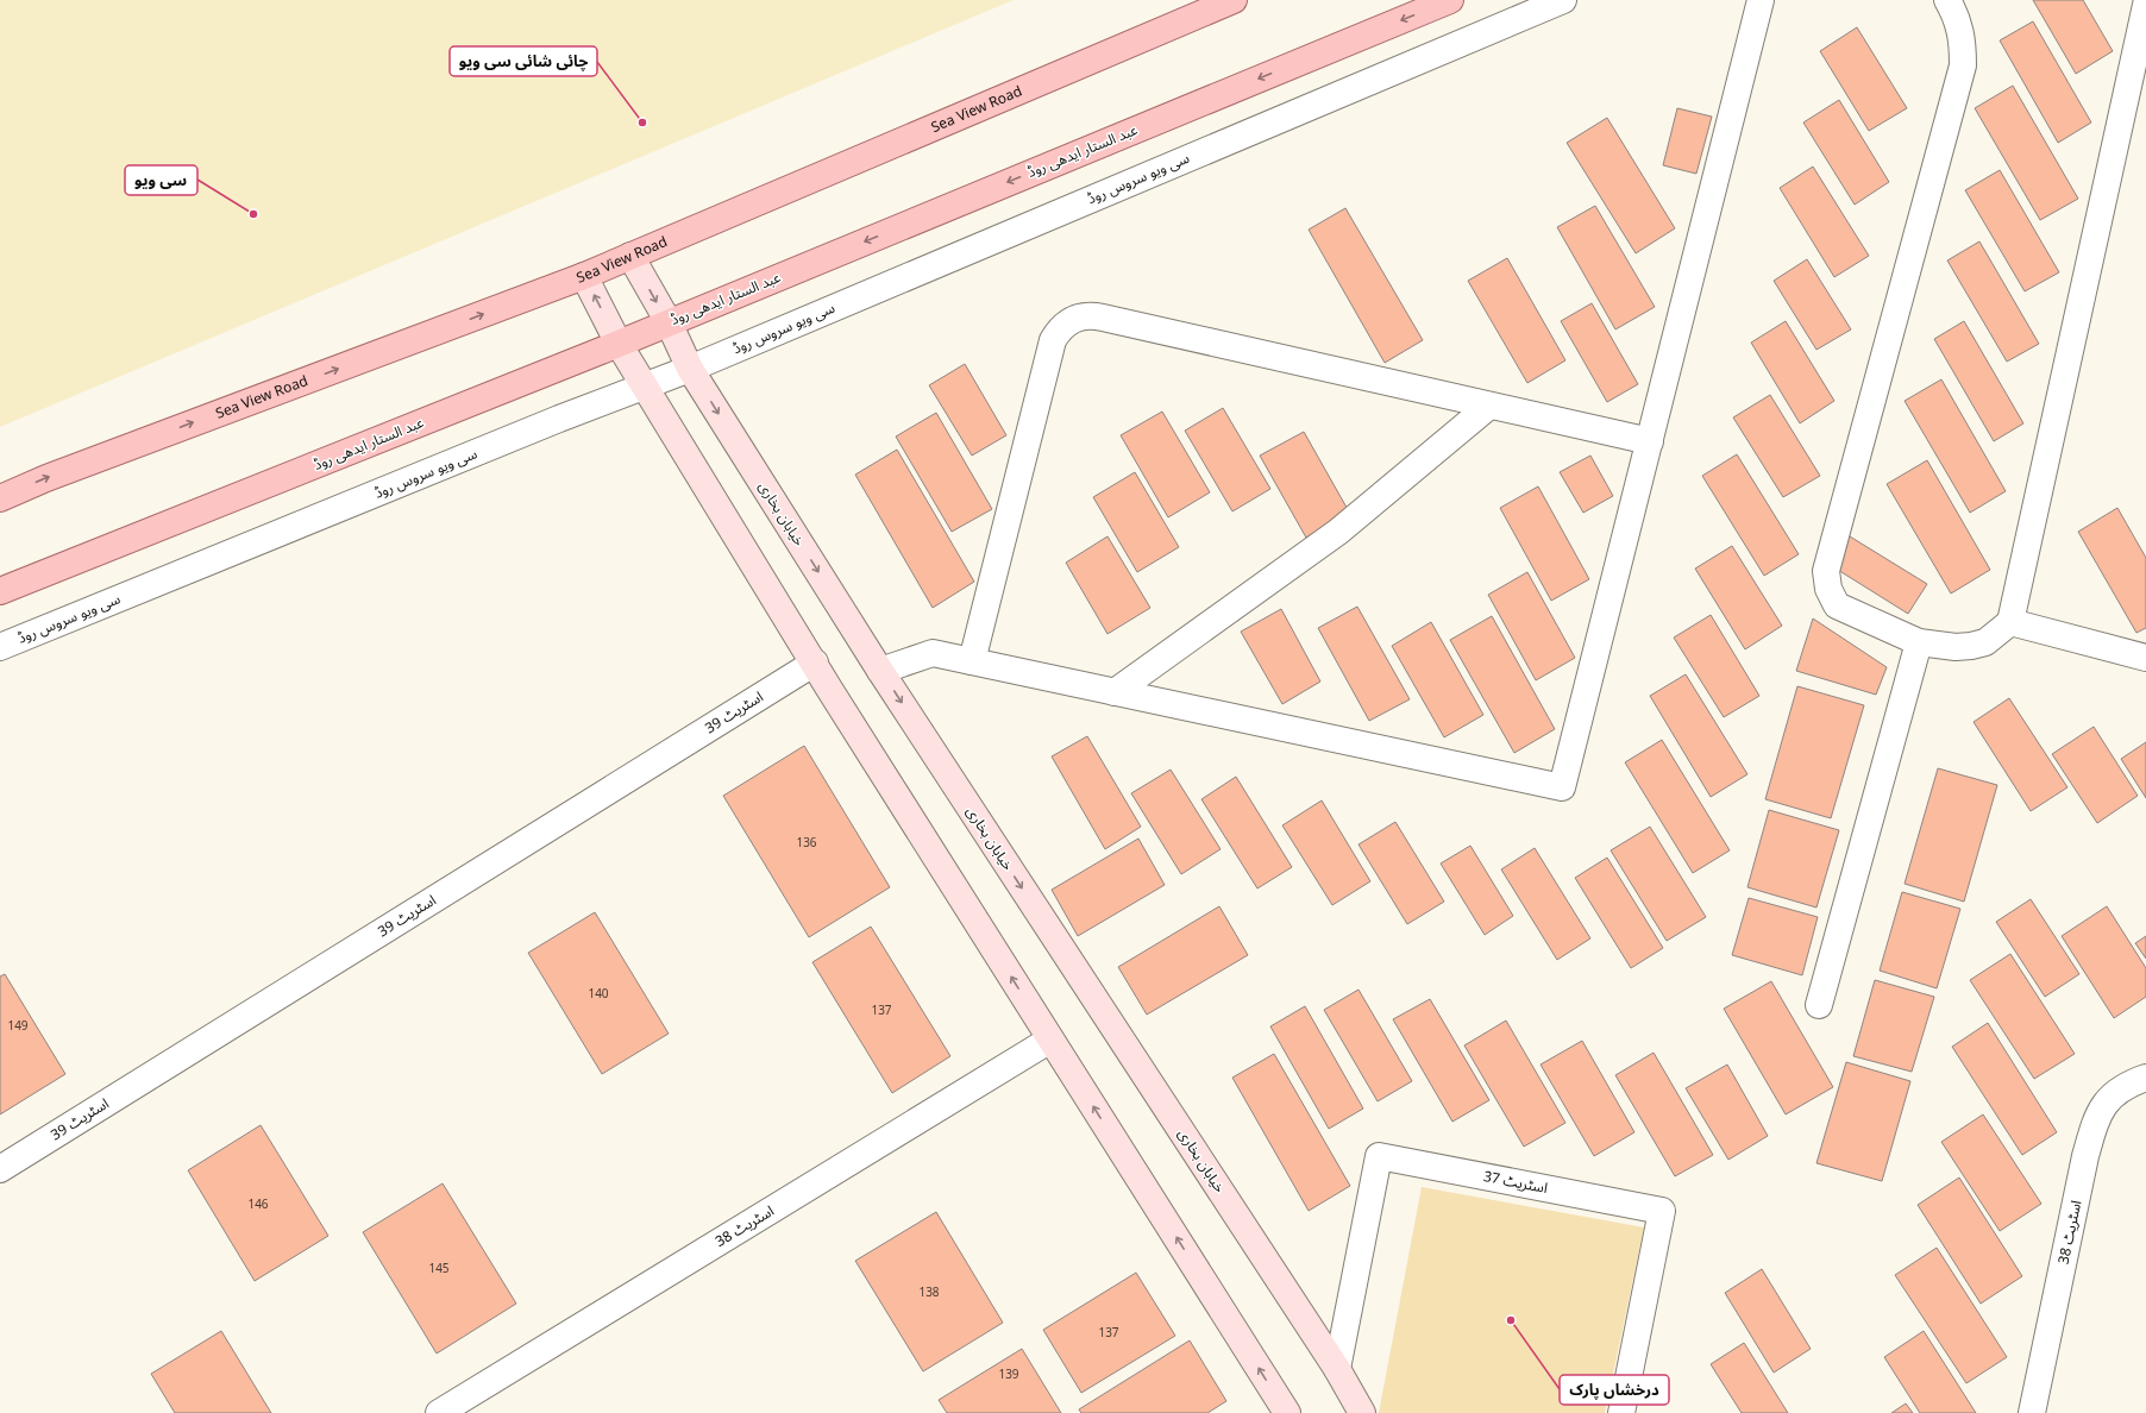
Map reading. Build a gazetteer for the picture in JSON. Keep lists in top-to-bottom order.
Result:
{
  "streets": {
    "main road": ["Sea View Road", "عبد الستار ایدھی روڈ"],
    "street": [
      "سی ویو سروس روڈ",
      "خیابان بخاری",
      "اسٹریٹ 39",
      "اسٹریٹ 37",
      "اسٹریٹ 38"
    ]
  },
  "crossings": [
    ["Sea View Road", "خیابان بخاری"],
    ["عبد الستار ایدھی روڈ", "خیابان بخاری"],
    ["سی ویو سروس روڈ", "خیابان بخاری"],
    ["خیابان بخاری", "اسٹریٹ 37"]
  ],
  "one_way": ["Sea View Road", "عبد الستار ایدھی روڈ"],
  "places": ["چائی شائی سی ویو", "سی ویو", "درخشاں پارک"],
  "house_numbers": [
    "136",
    "140",
    "137",
    "149",
    "146",
    "145",
    "138",
    "137",
    "139"
  ]
}
